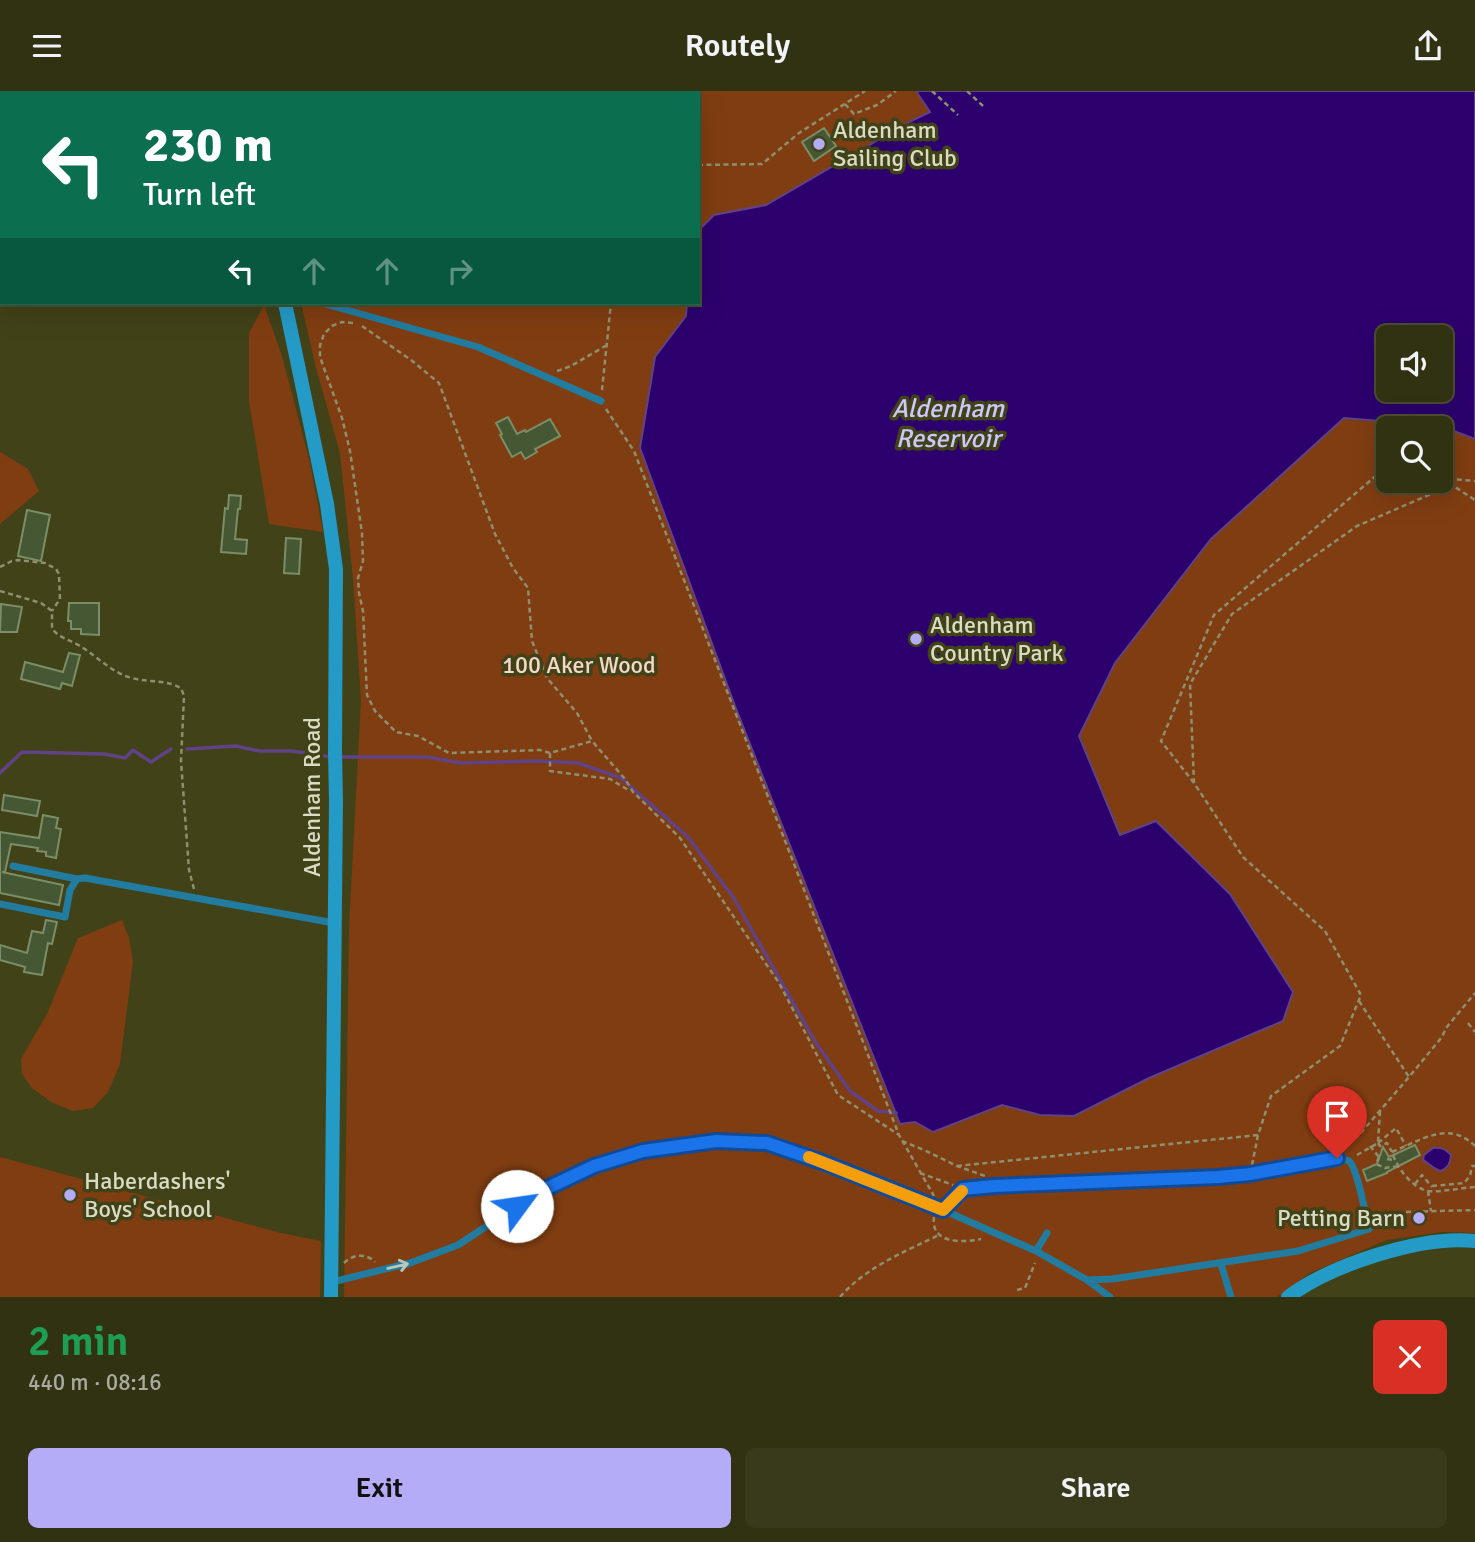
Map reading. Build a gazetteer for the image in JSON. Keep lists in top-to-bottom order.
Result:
{
  "streets": {
    "street": ["Aldenham Road"]
  },
  "water": ["Aldenham Reservoir"],
  "parks": ["100 Aker Wood"],
  "places": [
    "Aldenham Sailing Club",
    "Aldenham Country Park",
    "Haberdashers' Boys' School",
    "Petting Barn"
  ],
  "page": {
    "header": "Routely",
    "turn": ["230 m", "Turn left"],
    "heading": ["2 min", "440 m · 08:16"],
    "buttons": ["Exit", "Share"]
  }
}
